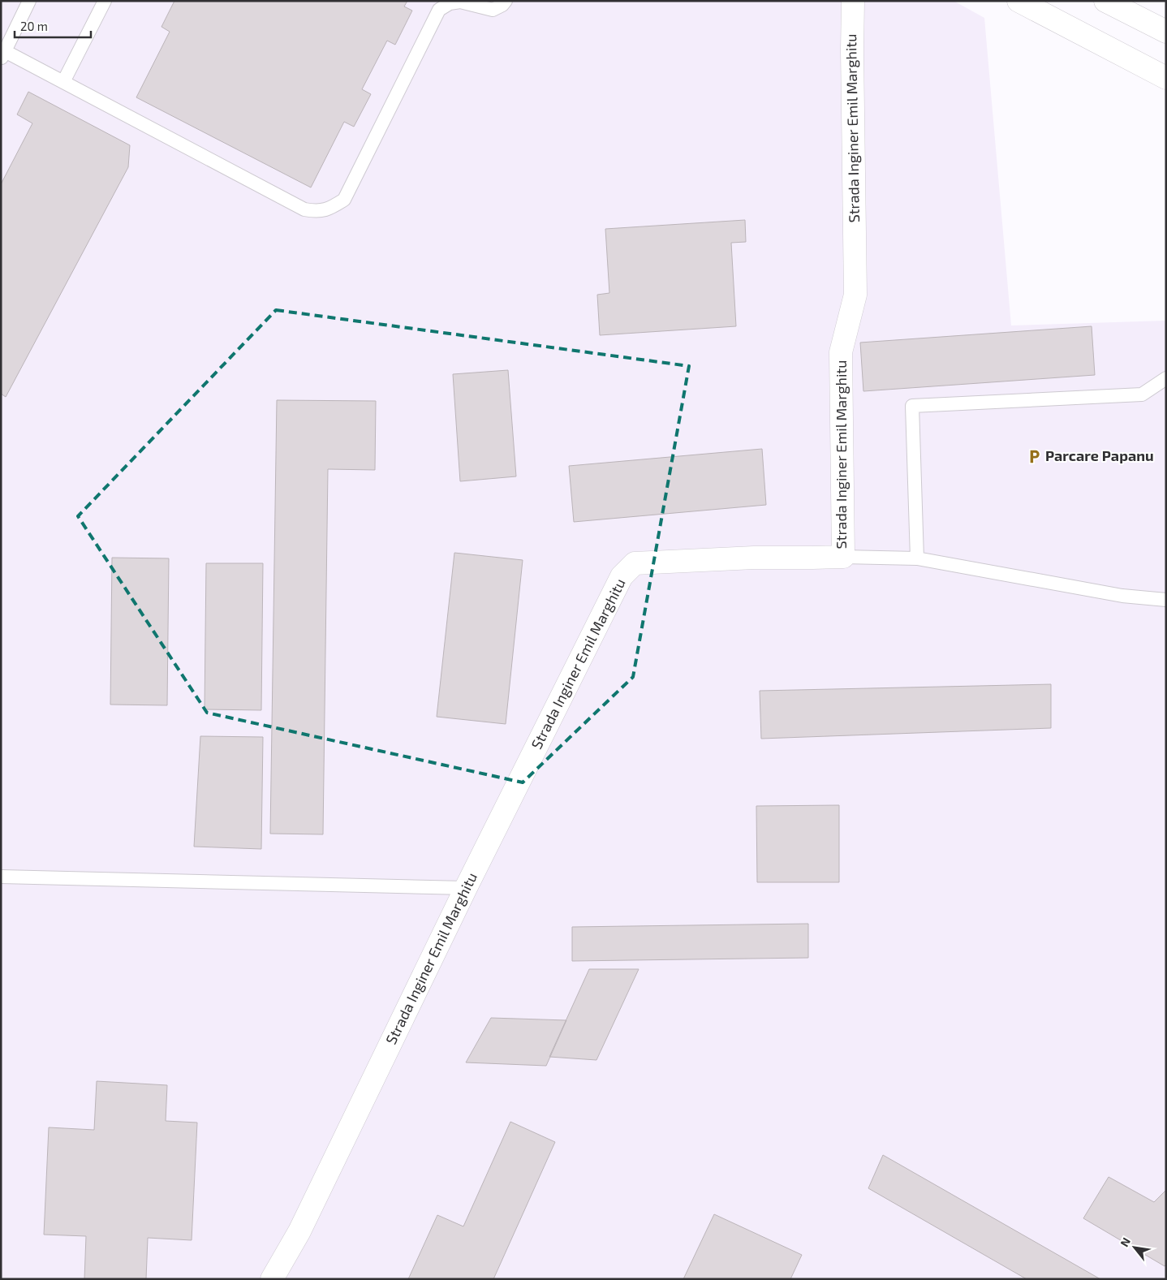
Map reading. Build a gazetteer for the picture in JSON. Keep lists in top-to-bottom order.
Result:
{
  "streets": {
    "street": ["Strada Inginer Emil Marghitu"]
  },
  "places": {
    "parking": ["Parcare Papanu"]
  },
  "scale_bar": "20 m",
  "north": "top left"
}
